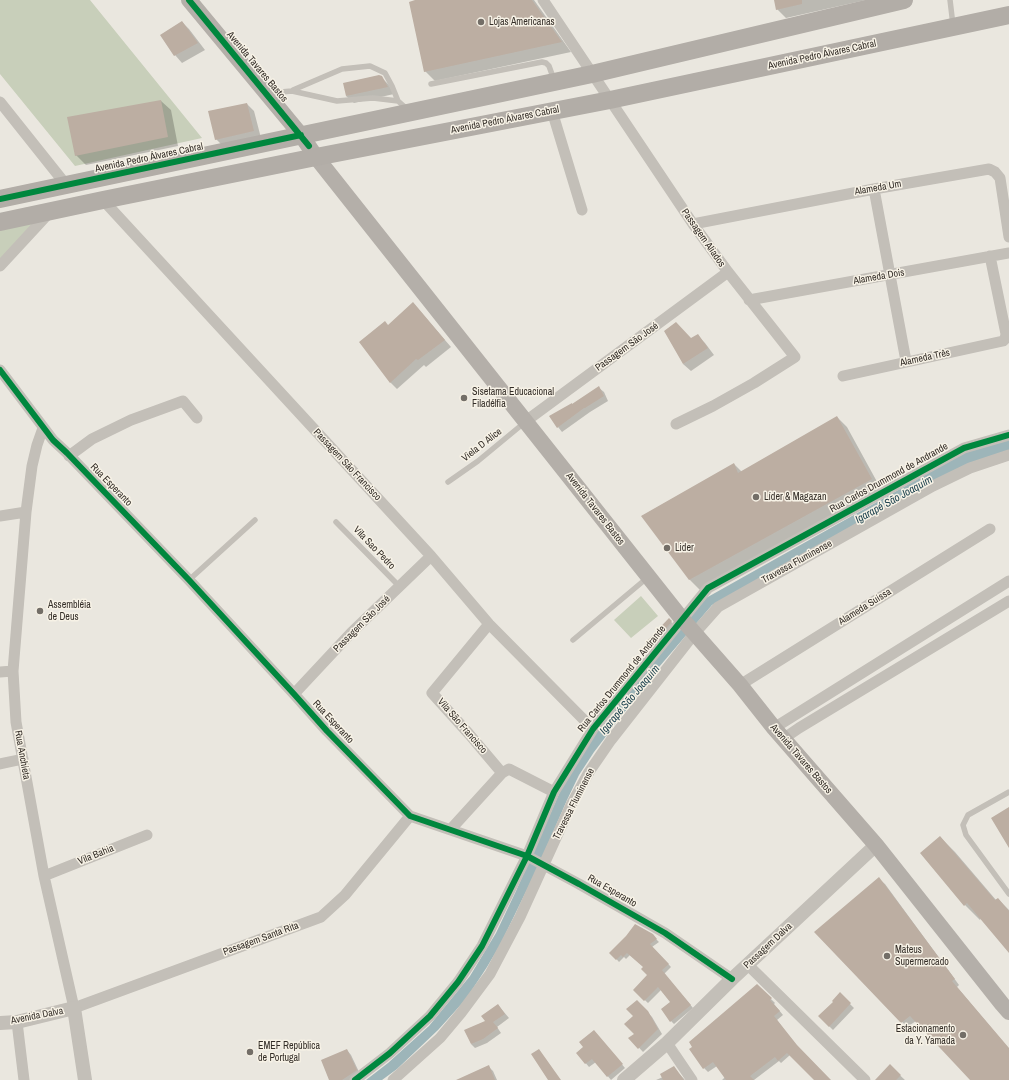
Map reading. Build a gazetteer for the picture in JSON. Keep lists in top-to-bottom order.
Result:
{
  "streets": {
    "main road": ["Avenida Pedro Álvares Cabral", "Avenida Tavares Bastos"],
    "street": [
      "Alameda Um",
      "Passagem Aliados",
      "Alameda Dois",
      "Passagem São José",
      "Alameda Três",
      "Passagem São Francisco",
      "Rua Carlos Drummond de Andrande",
      "Rua Esperanto",
      "Travessa Fluminense",
      "Alameda Suissa",
      "Vila São Francisco",
      "Rua Anchieta",
      "Vila Bahia",
      "Passagem Santa Rita",
      "Passagem Dalva",
      "Avenida Dalva"
    ],
    "lane": ["Viela D Alice", "Vila Sao Pedro"]
  },
  "crossings": [
    ["Avenida Pedro Álvares Cabral", "Avenida Tavares Bastos"],
    ["Avenida Pedro Álvares Cabral", "Passagem Aliados"],
    ["Avenida Pedro Álvares Cabral", "Passagem São Francisco"],
    ["Avenida Tavares Bastos", "Passagem São José"],
    ["Avenida Tavares Bastos", "Viela D Alice"],
    ["Avenida Tavares Bastos", "Rua Carlos Drummond de Andrande"],
    ["Avenida Tavares Bastos", "Travessa Fluminense"],
    ["Avenida Tavares Bastos", "Alameda Suissa"],
    ["Avenida Tavares Bastos", "Passagem Dalva"],
    ["Alameda Um", "Passagem Aliados"],
    ["Passagem Aliados", "Alameda Dois"],
    ["Passagem Aliados", "Passagem São José"],
    ["Alameda Dois", "Alameda Três"],
    ["Passagem São José", "Viela D Alice"],
    ["Passagem São José", "Passagem São Francisco"],
    ["Passagem São José", "Rua Esperanto"],
    ["Passagem São José", "Vila Sao Pedro"],
    ["Passagem São Francisco", "Rua Carlos Drummond de Andrande"],
    ["Passagem São Francisco", "Vila São Francisco"],
    ["Rua Carlos Drummond de Andrande", "Rua Esperanto"],
    ["Rua Carlos Drummond de Andrande", "Travessa Fluminense"],
    ["Rua Esperanto", "Travessa Fluminense"],
    ["Rua Esperanto", "Rua Anchieta"],
    ["Rua Esperanto", "Passagem Santa Rita"],
    ["Rua Esperanto", "Passagem Dalva"],
    ["Rua Anchieta", "Vila Bahia"],
    ["Rua Anchieta", "Passagem Santa Rita"],
    ["Rua Anchieta", "Avenida Dalva"],
    ["Passagem Santa Rita", "Avenida Dalva"]
  ],
  "water": ["Igarapé São Joaquim"],
  "places": [
    "Lojas Americanas",
    "Sisetama Educacional Filadélfia",
    "Líder & Magazan",
    "Lider",
    "Assembléia de Deus",
    "Mateus Supermercado",
    "Estacionamento da Y. Yamada",
    "EMEF República de Portugal"
  ]
}
